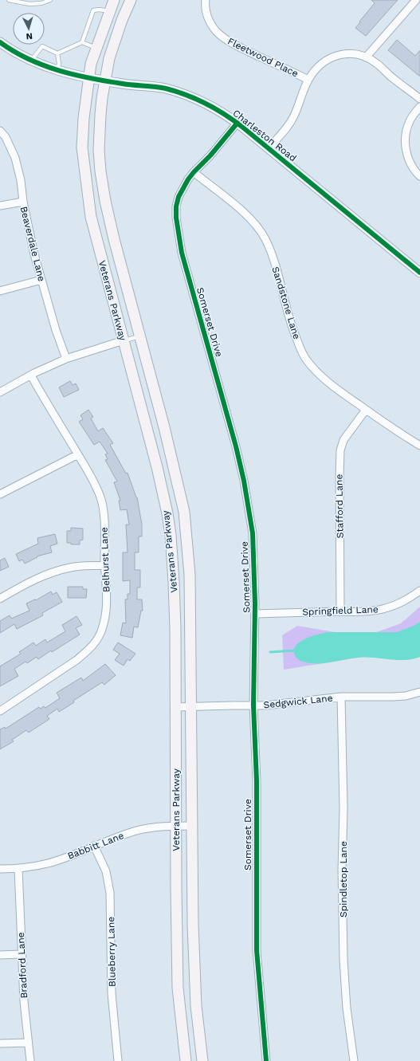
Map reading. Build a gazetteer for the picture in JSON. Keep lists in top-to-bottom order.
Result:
{
  "streets": {
    "main road": ["Veterans Parkway"],
    "street": [
      "Fleetwood Place",
      "Charleston Road",
      "Beaverdale Lane",
      "Sandstone Lane",
      "Somerset Drive",
      "Stafford Lane",
      "Belhurst Lane",
      "Springfield Lane",
      "Sedgwick Lane",
      "Babbitt Lane",
      "Spindletop Lane",
      "Blueberry Lane",
      "Bradford Lane"
    ]
  },
  "crossings": [
    ["Charleston Road", "Veterans Parkway"],
    ["Charleston Road", "Somerset Drive"],
    ["Veterans Parkway", "Sedgwick Lane"],
    ["Veterans Parkway", "Babbitt Lane"],
    ["Sandstone Lane", "Somerset Drive"],
    ["Sandstone Lane", "Stafford Lane"],
    ["Somerset Drive", "Springfield Lane"],
    ["Somerset Drive", "Sedgwick Lane"],
    ["Stafford Lane", "Springfield Lane"],
    ["Sedgwick Lane", "Spindletop Lane"],
    ["Babbitt Lane", "Blueberry Lane"],
    ["Babbitt Lane", "Bradford Lane"]
  ],
  "north": "bottom"
}
